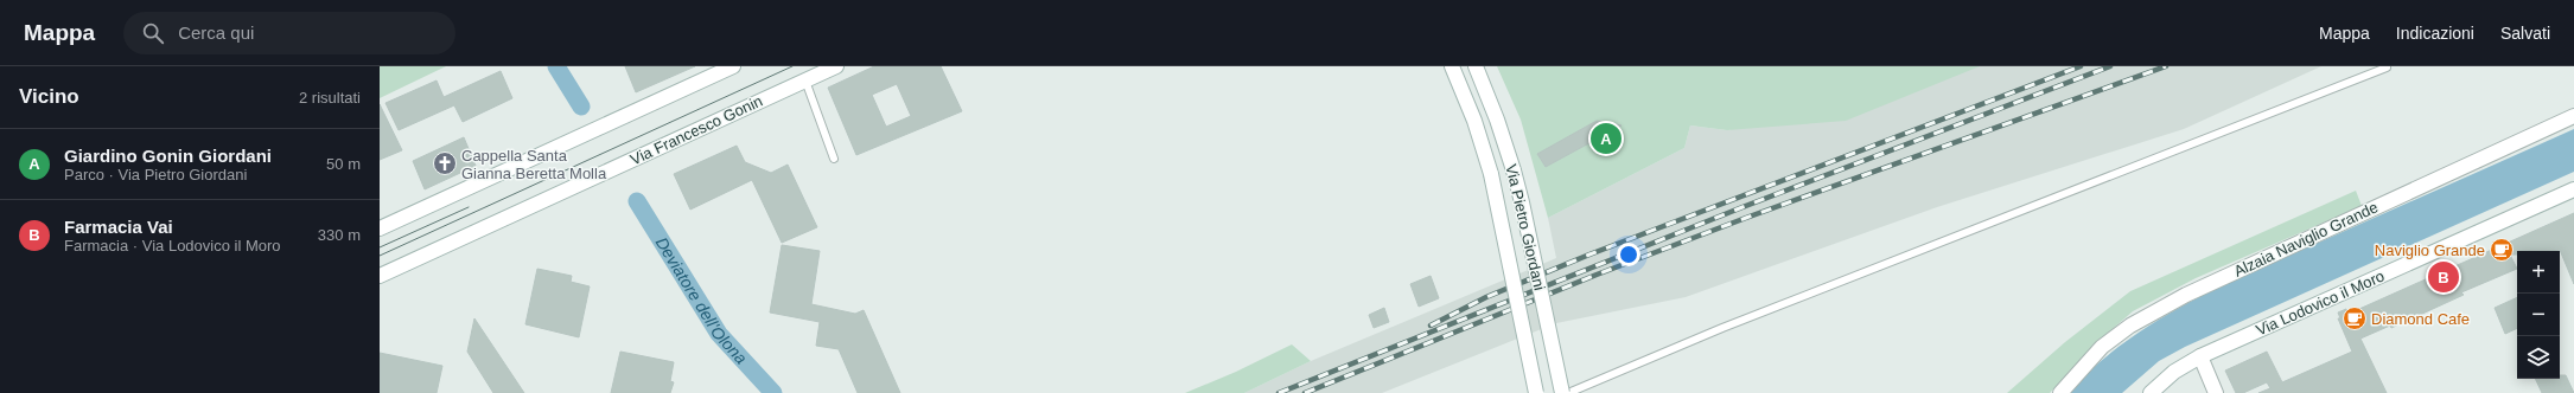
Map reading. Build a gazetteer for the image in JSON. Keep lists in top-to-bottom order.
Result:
{
  "streets": {
    "street": [
      "Via Francesco Gonin",
      "Via Pietro Giordani",
      "Alzaia Naviglio Grande",
      "Via Lodovico il Moro"
    ]
  },
  "water": ["Deviatore dell'Olona"],
  "places": {
    "church": ["Cappella Santa Gianna Beretta Molla"],
    "cafe": ["Naviglio Grande", "Diamond Cafe"]
  },
  "page": {
    "header": "Mappa",
    "search": "Cerca qui",
    "nav": ["Mappa", "Indicazioni", "Salvati"],
    "heading": ["Vicino", "2 risultati"],
    "pins": ["A", "B"],
    "list": [
      {
        "mark": "A",
        "name": "Giardino Gonin Giordani",
        "note": "Parco · Via Pietro Giordani",
        "value": "50 m"
      },
      {
        "mark": "B",
        "name": "Farmacia Vai",
        "note": "Farmacia · Via Lodovico il Moro",
        "value": "330 m"
      }
    ],
    "map_buttons": ["+", "−"]
  }
}
